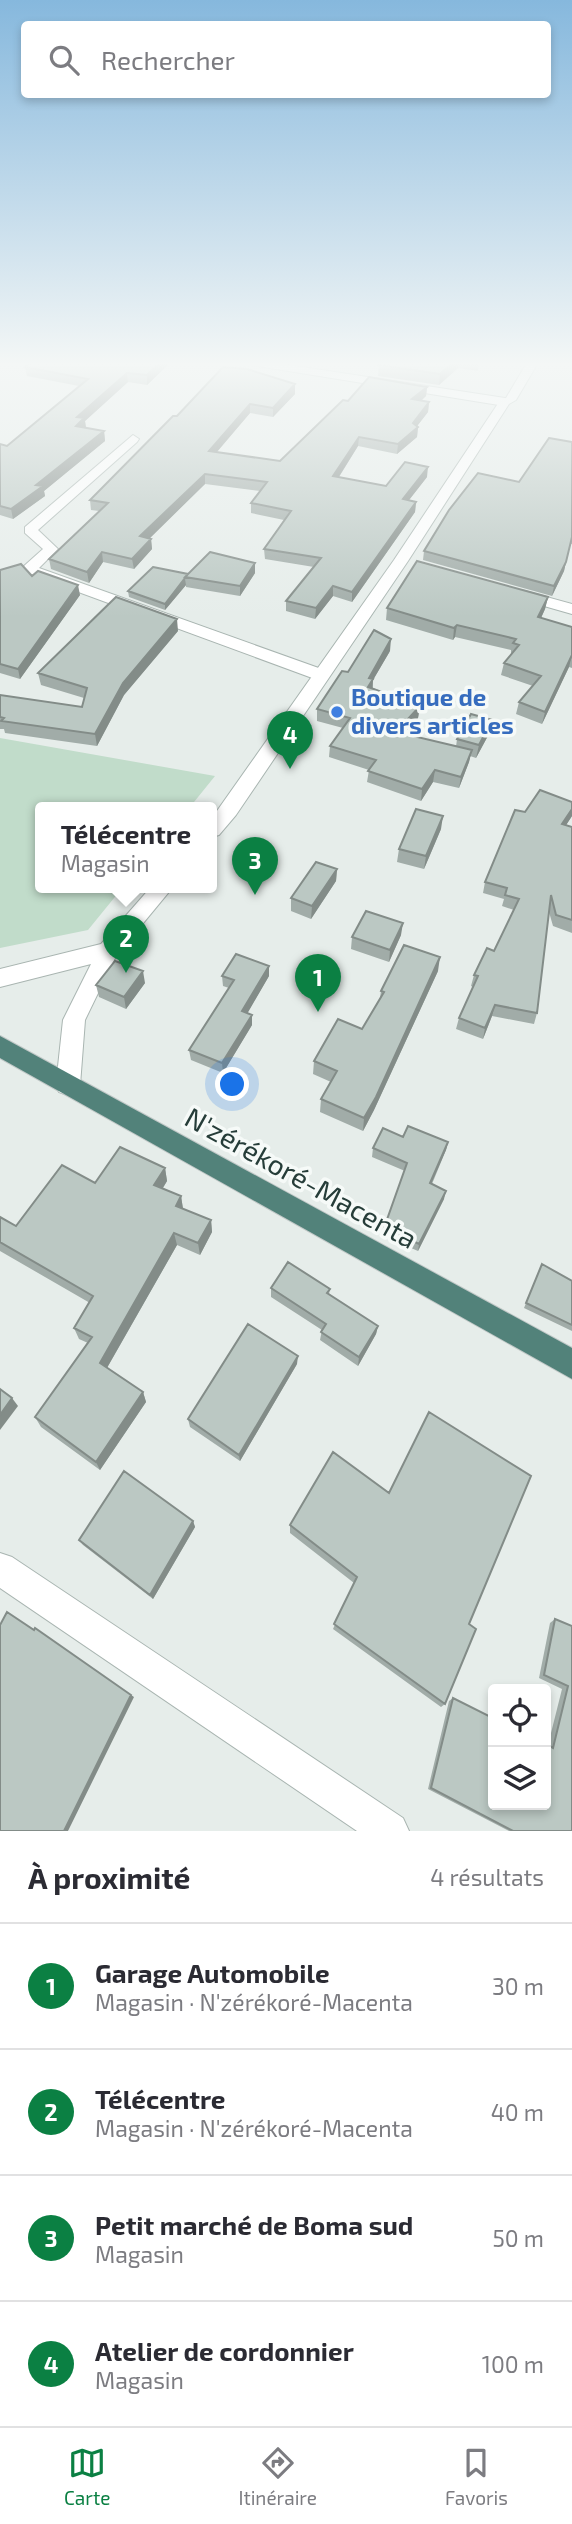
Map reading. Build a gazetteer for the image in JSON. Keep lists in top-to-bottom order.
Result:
{
  "streets": {
    "highway": ["N'zérékoré-Macenta"]
  },
  "places": ["Boutique de divers articles"],
  "page": {
    "search": "Rechercher",
    "pins": [
      "4",
      "3",
      "2",
      "1"
    ],
    "popup": ["Télécentre", "Magasin"],
    "heading": ["À proximité", "4 résultats"],
    "list": [
      {
        "mark": "1",
        "name": "Garage Automobile",
        "note": "Magasin · N'zérékoré-Macenta",
        "value": "30 m"
      },
      {
        "mark": "2",
        "name": "Télécentre",
        "note": "Magasin · N'zérékoré-Macenta",
        "value": "40 m"
      },
      {
        "mark": "3",
        "name": "Petit marché de Boma sud",
        "note": "Magasin",
        "value": "50 m"
      },
      {
        "mark": "4",
        "name": "Atelier de cordonnier",
        "note": "Magasin",
        "value": "100 m"
      }
    ],
    "nav": ["Carte", "Itinéraire", "Favoris"]
  }
}
